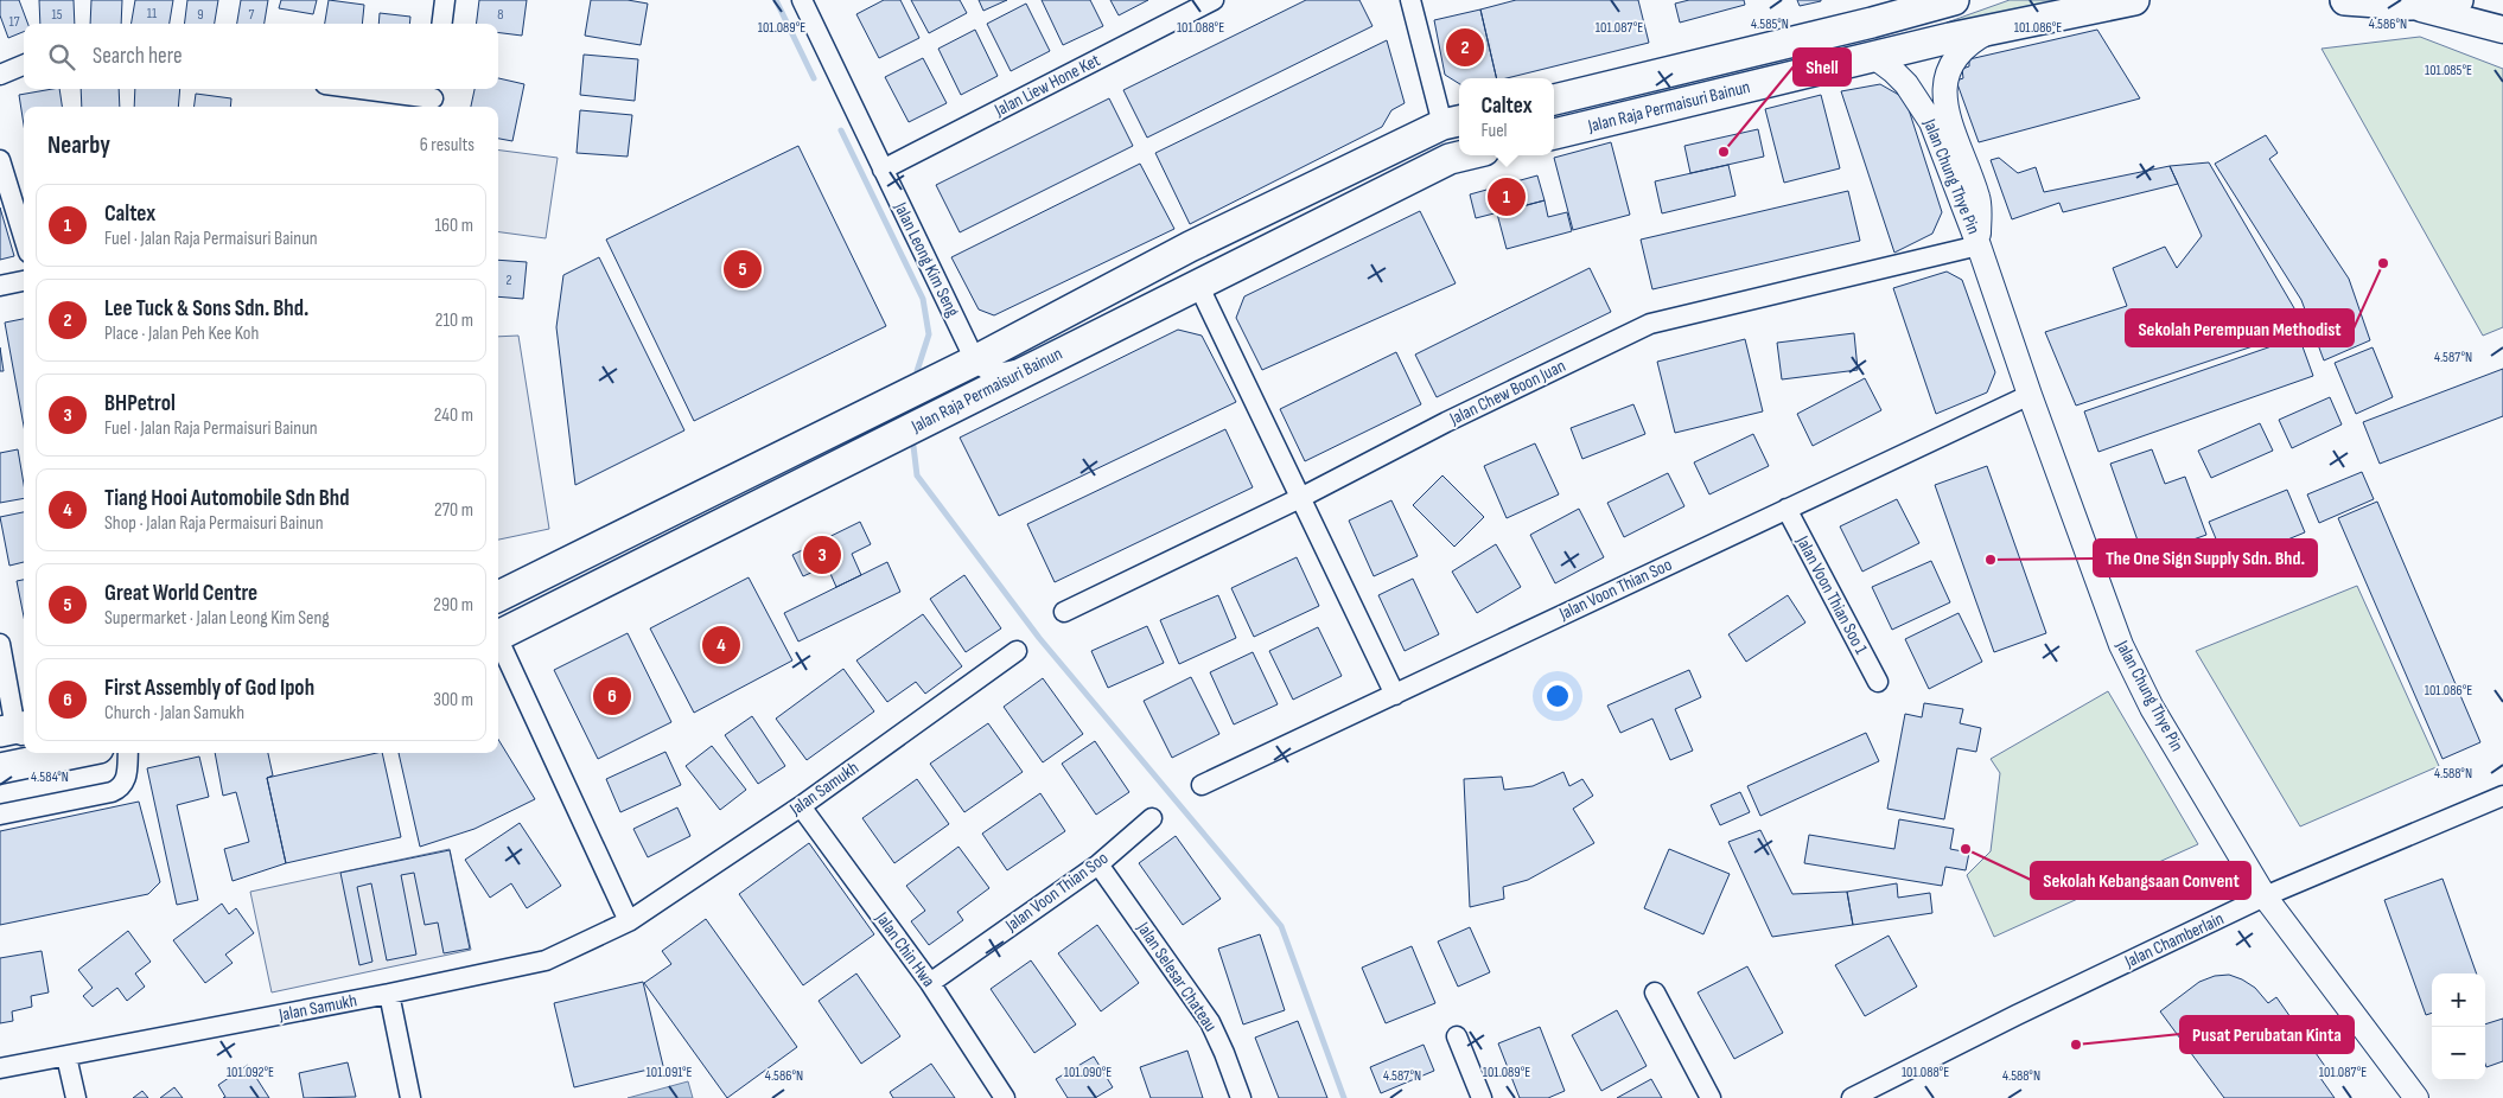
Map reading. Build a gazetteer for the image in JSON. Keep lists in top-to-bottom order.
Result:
{
  "streets": {
    "main road": ["Jalan Raja Permaisuri Bainun"],
    "street": [
      "Jalan Liew Hone Ket",
      "Jalan Chung Thye Pin",
      "Jalan Leong Kim Seng",
      "Jalan Chew Boon Juan",
      "Jalan Voon Thian Soo",
      "Jalan Voon Thian Soo 1",
      "Jalan Samukh",
      "Jalan Chamberlain",
      "Jalan Chin Hwa",
      "Jalan Selesar Chateau"
    ]
  },
  "crossings": [
    ["Jalan Liew Hone Ket", "Jalan Leong Kim Seng"],
    ["Jalan Raja Permaisuri Bainun", "Jalan Chung Thye Pin"],
    ["Jalan Raja Permaisuri Bainun", "Jalan Leong Kim Seng"],
    ["Jalan Chung Thye Pin", "Jalan Chew Boon Juan"],
    ["Jalan Chung Thye Pin", "Jalan Voon Thian Soo"],
    ["Jalan Chung Thye Pin", "Jalan Chamberlain"],
    ["Jalan Voon Thian Soo", "Jalan Voon Thian Soo 1"],
    ["Jalan Voon Thian Soo", "Jalan Chin Hwa"],
    ["Jalan Voon Thian Soo", "Jalan Selesar Chateau"],
    ["Jalan Samukh", "Jalan Chin Hwa"]
  ],
  "places": [
    "Shell",
    "Sekolah Perempuan Methodist",
    "The One Sign Supply Sdn. Bhd.",
    "Sekolah Kebangsaan Convent",
    "Pusat Perubatan Kinta"
  ],
  "house_numbers": [
    "11",
    "15",
    "9",
    "7",
    "8",
    "17",
    "2"
  ],
  "page": {
    "search": "Search here",
    "pins": [
      "2",
      "1",
      "5",
      "3",
      "4",
      "6"
    ],
    "popup": ["Caltex", "Fuel"],
    "heading": ["Nearby", "6 results"],
    "list": [
      {
        "mark": "1",
        "name": "Caltex",
        "note": "Fuel · Jalan Raja Permaisuri Bainun",
        "value": "160 m"
      },
      {
        "mark": "2",
        "name": "Lee Tuck & Sons Sdn. Bhd.",
        "note": "Place · Jalan Peh Kee Koh",
        "value": "210 m"
      },
      {
        "mark": "3",
        "name": "BHPetrol",
        "note": "Fuel · Jalan Raja Permaisuri Bainun",
        "value": "240 m"
      },
      {
        "mark": "4",
        "name": "Tiang Hooi Automobile Sdn Bhd",
        "note": "Shop · Jalan Raja Permaisuri Bainun",
        "value": "270 m"
      },
      {
        "mark": "5",
        "name": "Great World Centre",
        "note": "Supermarket · Jalan Leong Kim Seng",
        "value": "290 m"
      },
      {
        "mark": "6",
        "name": "First Assembly of God Ipoh",
        "note": "Church · Jalan Samukh",
        "value": "300 m"
      }
    ],
    "map_buttons": ["+", "−"]
  },
  "coordinates": [
    "4.585°N",
    "4.586°N",
    "101.089°E",
    "101.088°E",
    "101.086°E",
    "101.087°E",
    "101.085°E",
    "4.587°N",
    "4.588°N",
    "4.584°N",
    "101.092°E",
    "101.091°E",
    "101.090°E"
  ]
}
